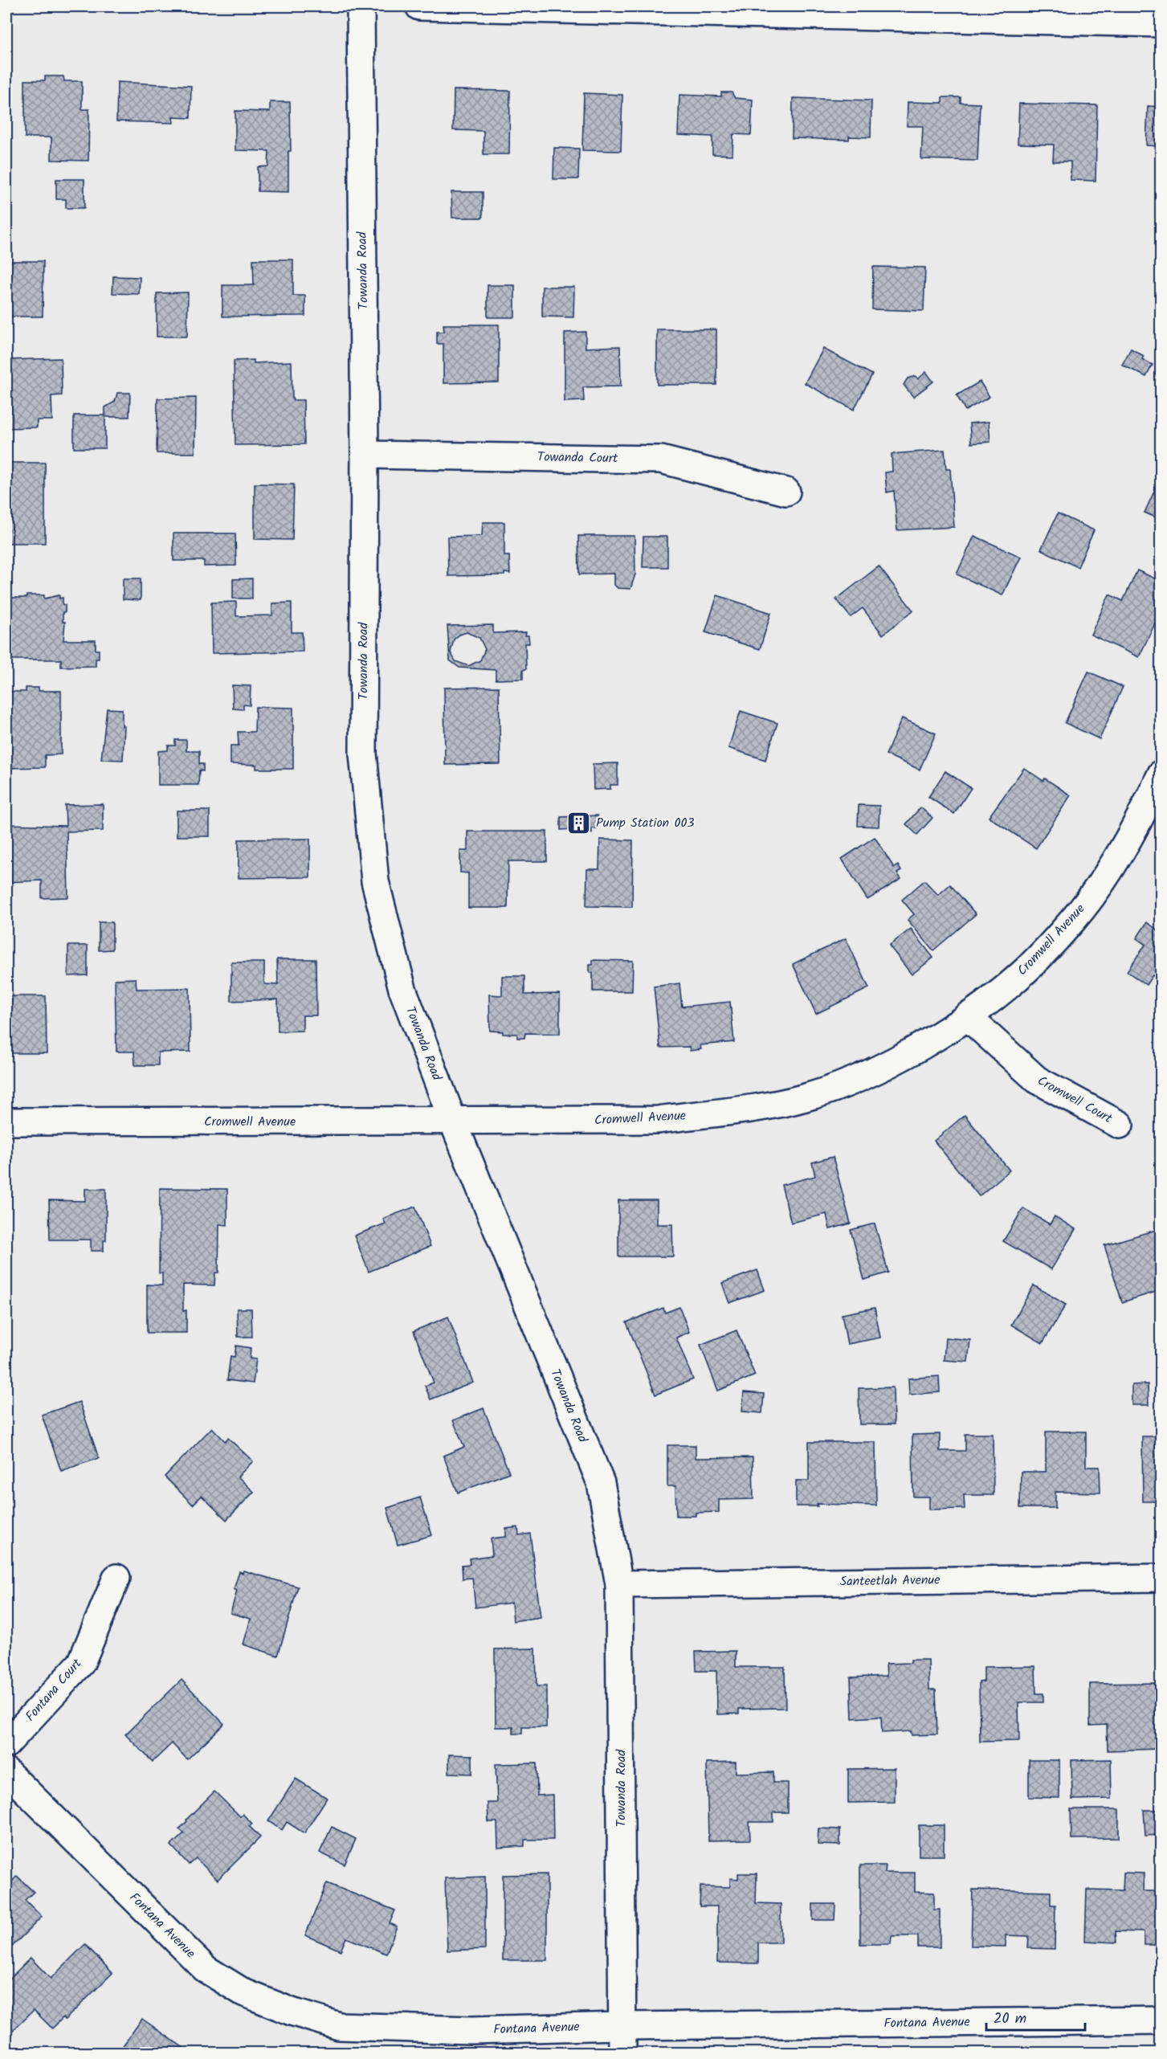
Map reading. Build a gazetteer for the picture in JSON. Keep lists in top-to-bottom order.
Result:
{
  "streets": {
    "street": [
      "Towanda Road",
      "Towanda Court",
      "Cromwell Avenue",
      "Cromwell Court",
      "Santeetlah Avenue",
      "Fontana Court",
      "Fontana Avenue"
    ]
  },
  "crossings": [
    ["Towanda Road", "Towanda Court"],
    ["Towanda Road", "Cromwell Avenue"],
    ["Towanda Road", "Santeetlah Avenue"],
    ["Towanda Road", "Fontana Avenue"],
    ["Cromwell Avenue", "Cromwell Court"]
  ],
  "places": {
    "building": ["Pump Station 003"]
  },
  "scale_bar": "20 m"
}
